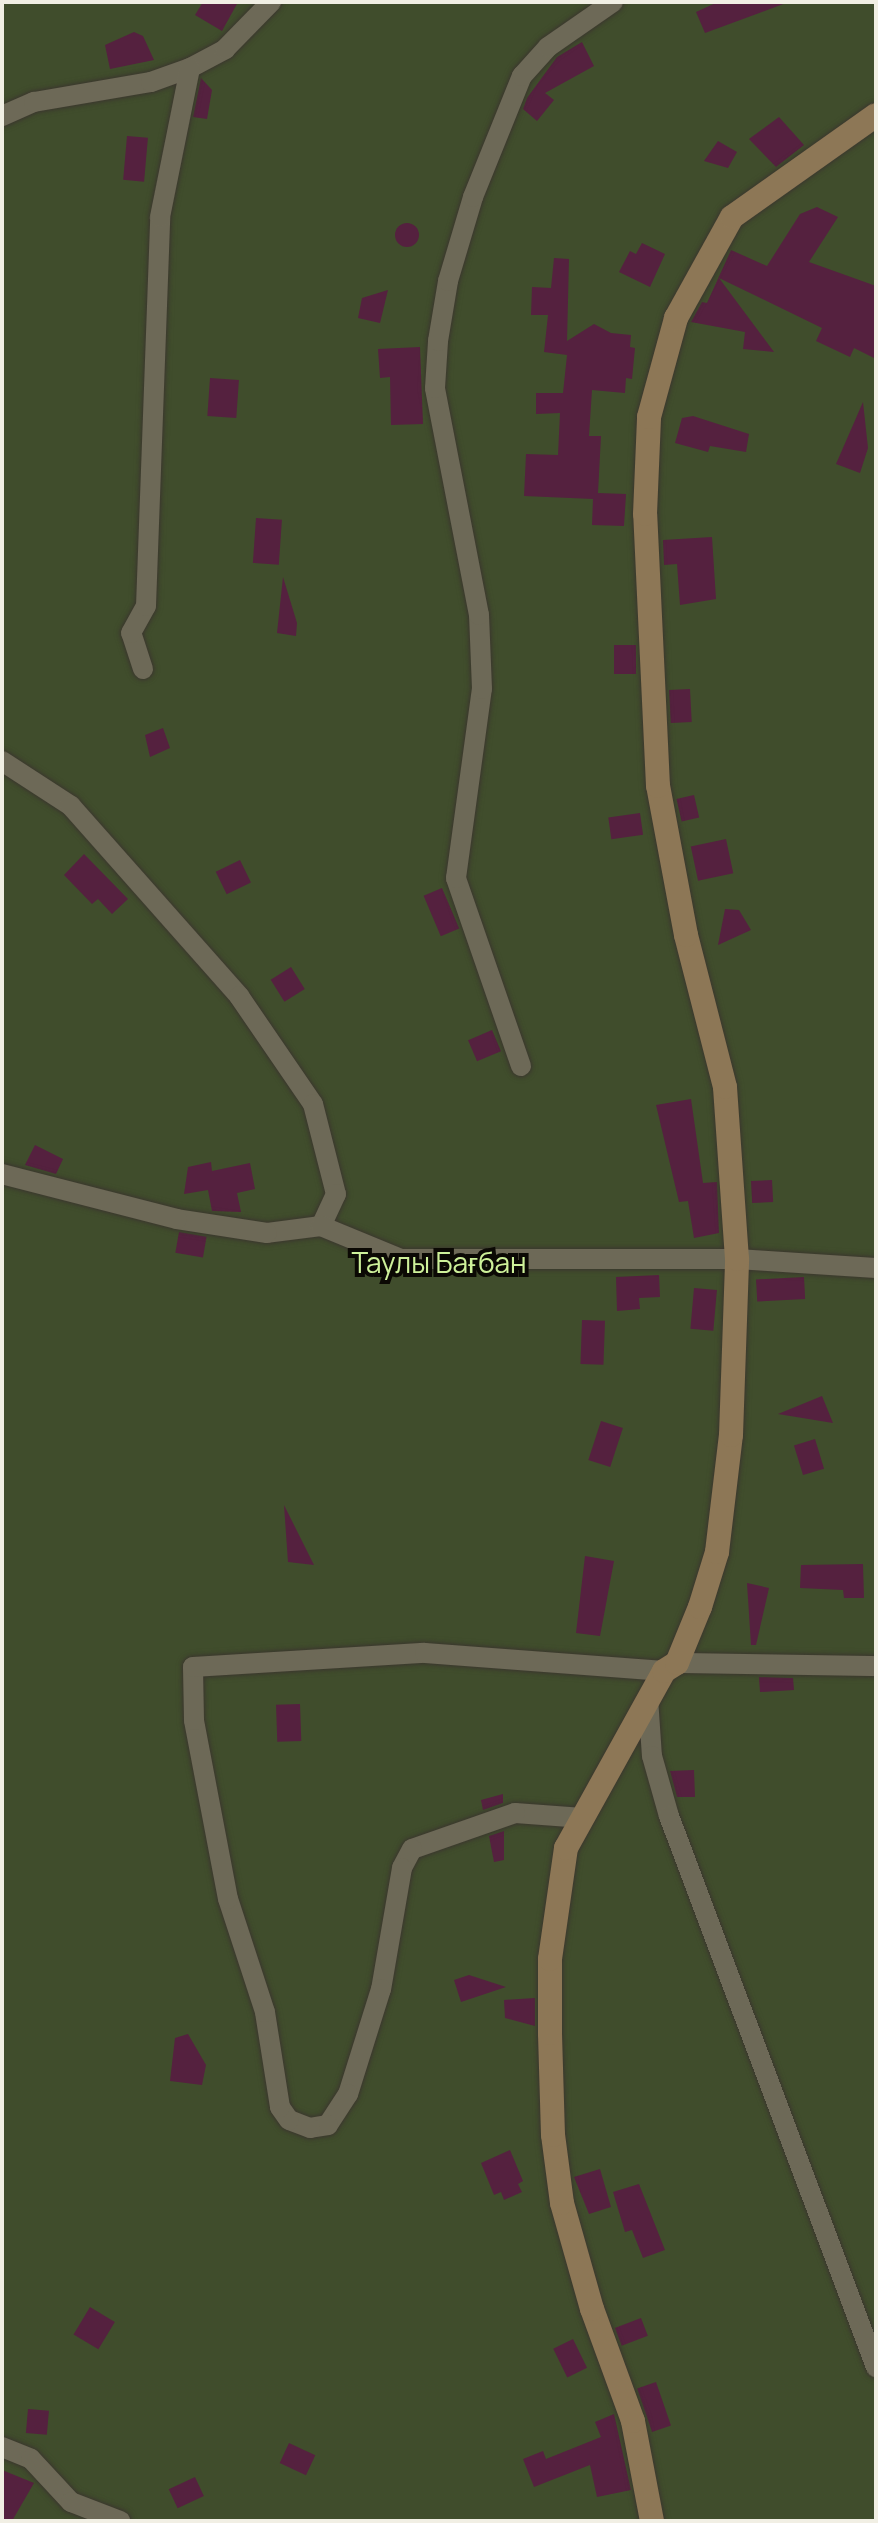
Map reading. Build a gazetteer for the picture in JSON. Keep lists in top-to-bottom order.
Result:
{
  "parks": ["Таулы Бағбан"]
}
